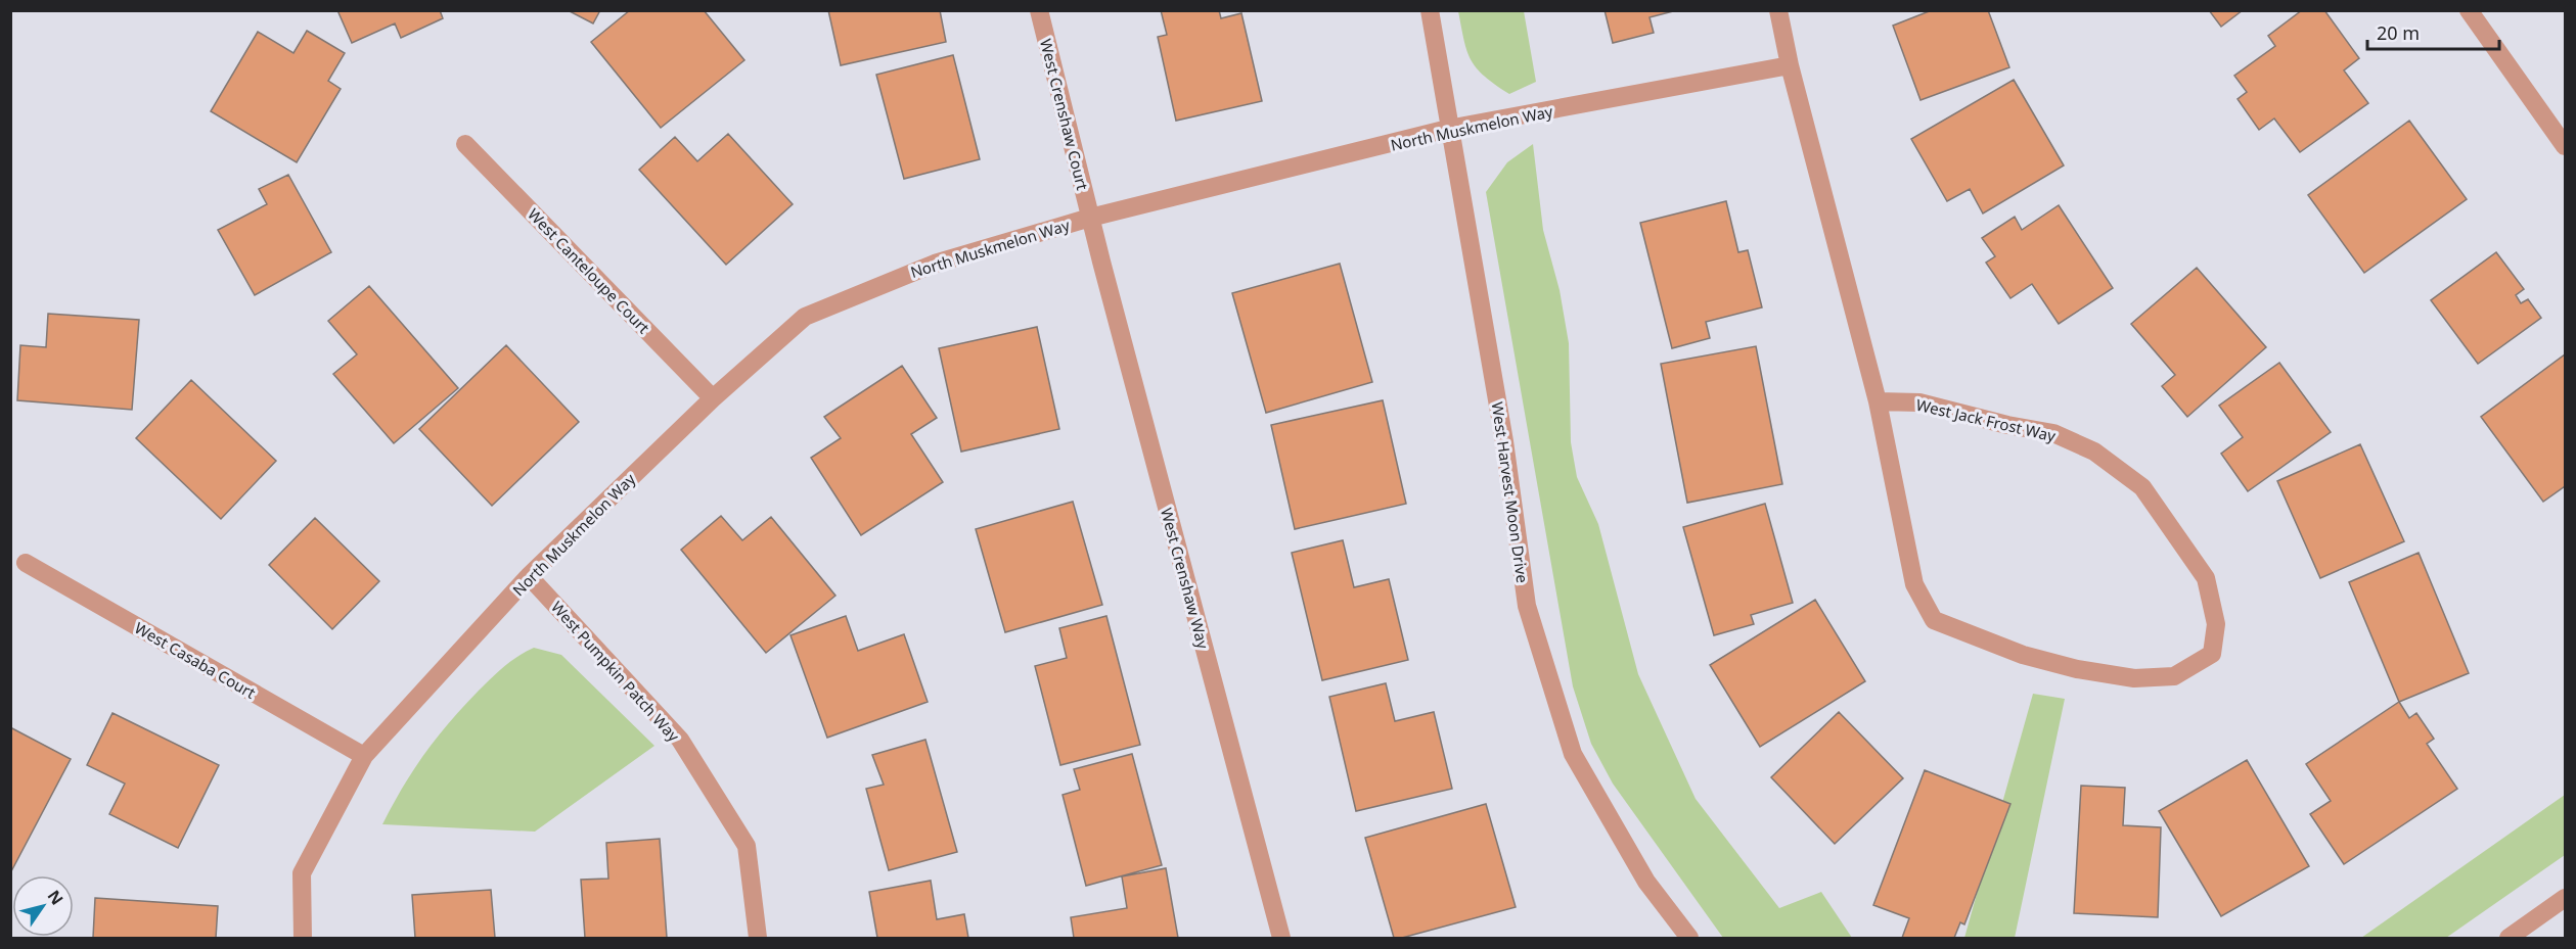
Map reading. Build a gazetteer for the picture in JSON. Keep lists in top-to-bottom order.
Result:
{
  "streets": {
    "street": [
      "West Crenshaw Court",
      "North Muskmelon Way",
      "West Canteloupe Court",
      "West Jack Frost Way",
      "West Harvest Moon Drive",
      "West Crenshaw Way",
      "West Casaba Court",
      "West Pumpkin Patch Way"
    ]
  },
  "crossings": [
    ["West Crenshaw Court", "North Muskmelon Way"],
    ["West Crenshaw Court", "West Crenshaw Way"],
    ["North Muskmelon Way", "West Canteloupe Court"],
    ["North Muskmelon Way", "West Jack Frost Way"],
    ["North Muskmelon Way", "West Harvest Moon Drive"],
    ["North Muskmelon Way", "West Crenshaw Way"],
    ["North Muskmelon Way", "West Casaba Court"],
    ["North Muskmelon Way", "West Pumpkin Patch Way"]
  ],
  "scale_bar": "20 m",
  "north": "top right"
}
